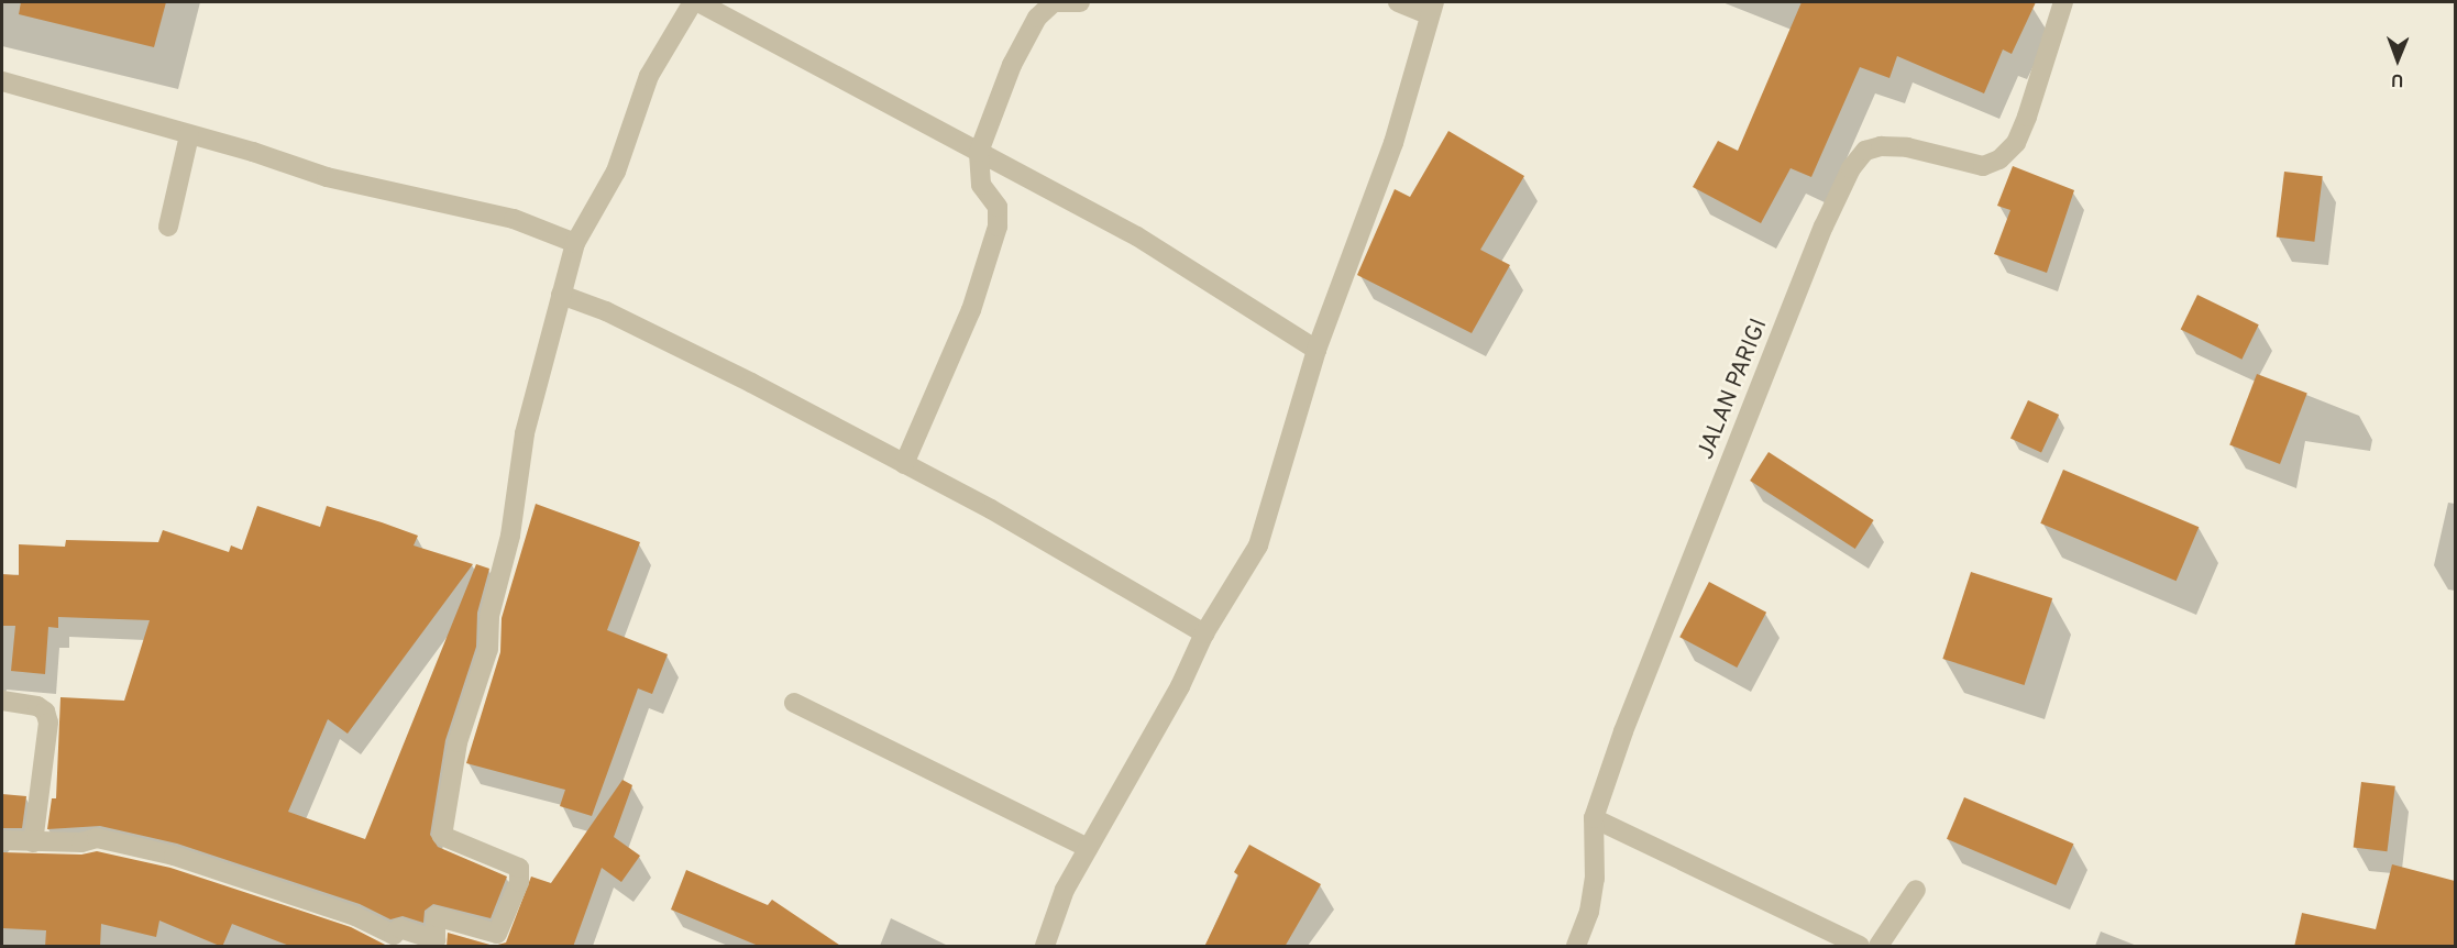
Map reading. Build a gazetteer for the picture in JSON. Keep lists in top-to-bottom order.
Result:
{
  "streets": {
    "street": ["JALAN PARIGI"]
  },
  "north": "bottom"
}
